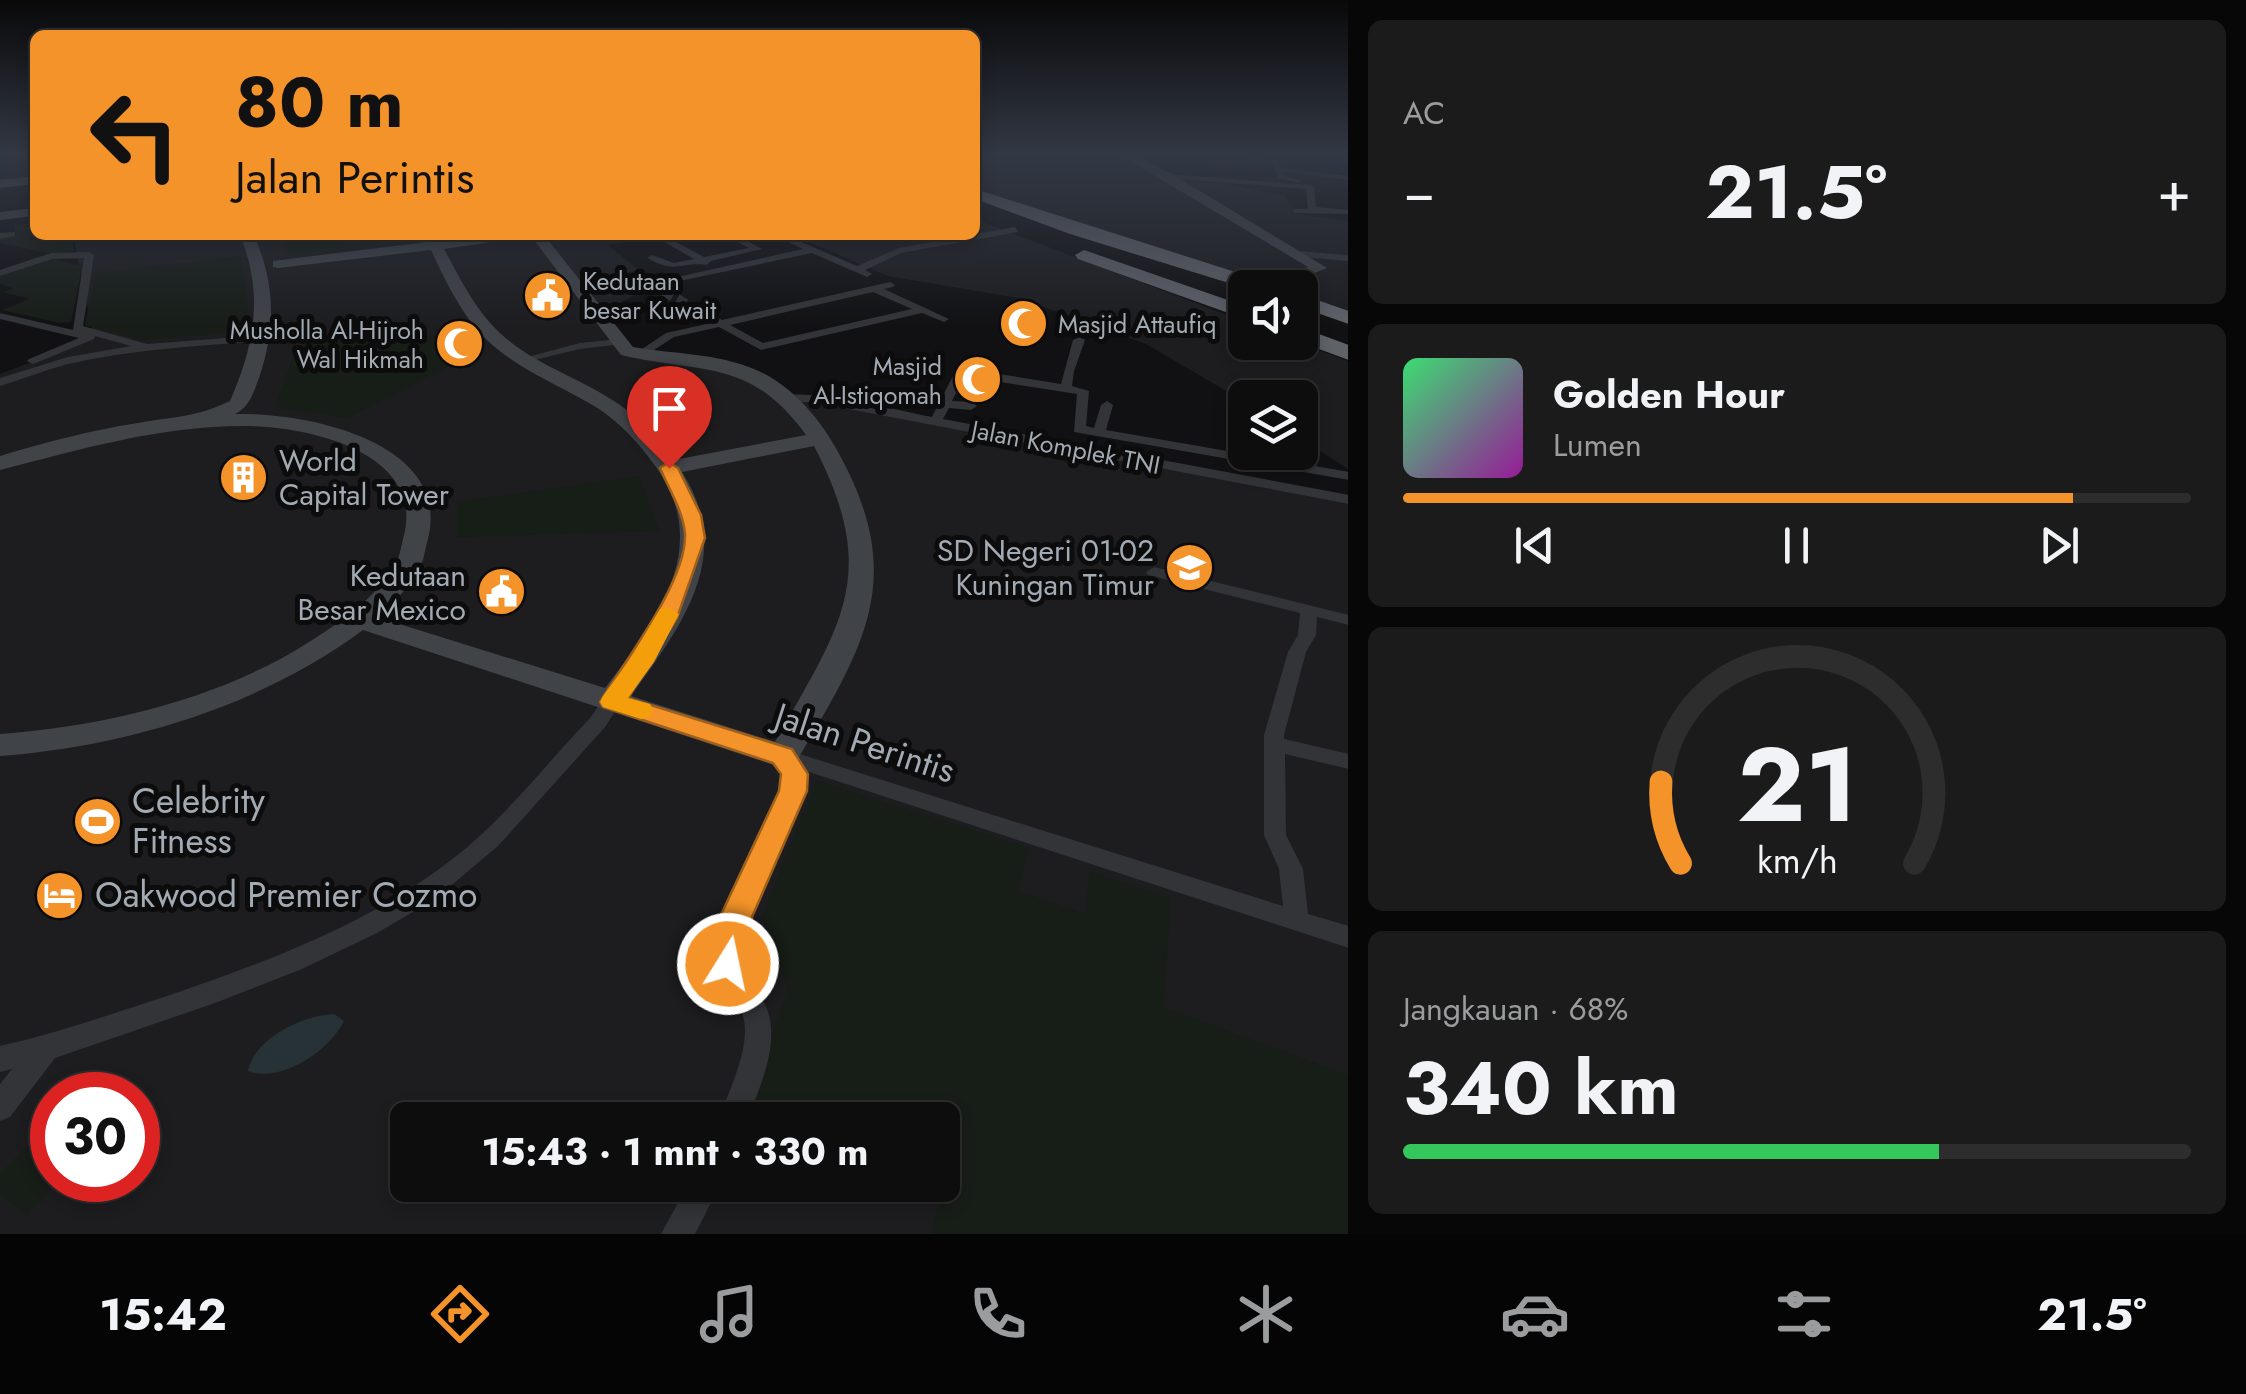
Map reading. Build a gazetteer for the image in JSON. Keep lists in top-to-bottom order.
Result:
{
  "streets": {
    "street": ["Jalan Komplek TNI", "Jalan Perintis"]
  },
  "places": {
    "public building": ["Kedutaan besar Kuwait", "Kedutaan Besar Mexico"],
    "mosque": ["Masjid Attaufiq", "Musholla Al-Hijroh Wal Hikmah", "Masjid Al-Istiqomah"],
    "building": ["World Capital Tower"],
    "school or university": ["SD Negeri 01-02 Kuningan Timur"],
    "sports": ["Celebrity Fitness"],
    "hotel": ["Oakwood Premier Cozmo"]
  },
  "page": {
    "tile": [
      "AC",
      ["Jangkauan · 68%", "340 km"]
    ],
    "turn": ["80 m", "Jalan Perintis"],
    "heat": ["−", "21.5°", "+"],
    "song": ["Golden Hour", "Lumen"],
    "limit": "30",
    "trip": "15:43 · 1 mnt · 330 m",
    "tabs": ["15:42", "21.5°"],
    "gauge": ["21", "km/h"]
  }
}
